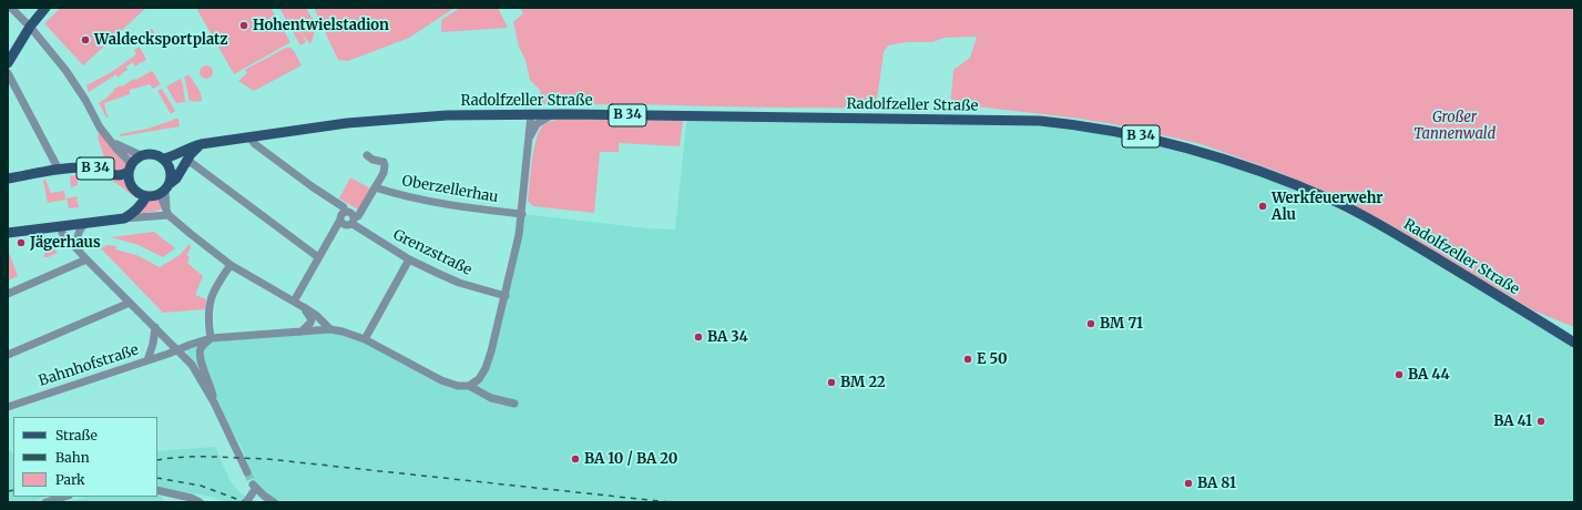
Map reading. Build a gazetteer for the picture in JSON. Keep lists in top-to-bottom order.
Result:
{
  "streets": {
    "main road": ["Radolfzeller Straße", "B 34"],
    "street": ["Oberzellerhau", "Grenzstraße", "Bahnhofstraße"]
  },
  "crossings": [
    ["Radolfzeller Straße", "B 34"],
    ["Oberzellerhau", "Grenzstraße"]
  ],
  "parks": ["Großer Tannenwald"],
  "places": [
    "Hohentwielstadion",
    "Waldecksportplatz",
    "Werkfeuerwehr Alu",
    "Jägerhaus",
    "BM 71",
    "BA 34",
    "E 50",
    "BA 44",
    "BM 22",
    "BA 41",
    "BA 10 / BA 20",
    "BA 81"
  ],
  "legend": ["Straße", "Bahn", "Park"]
}
